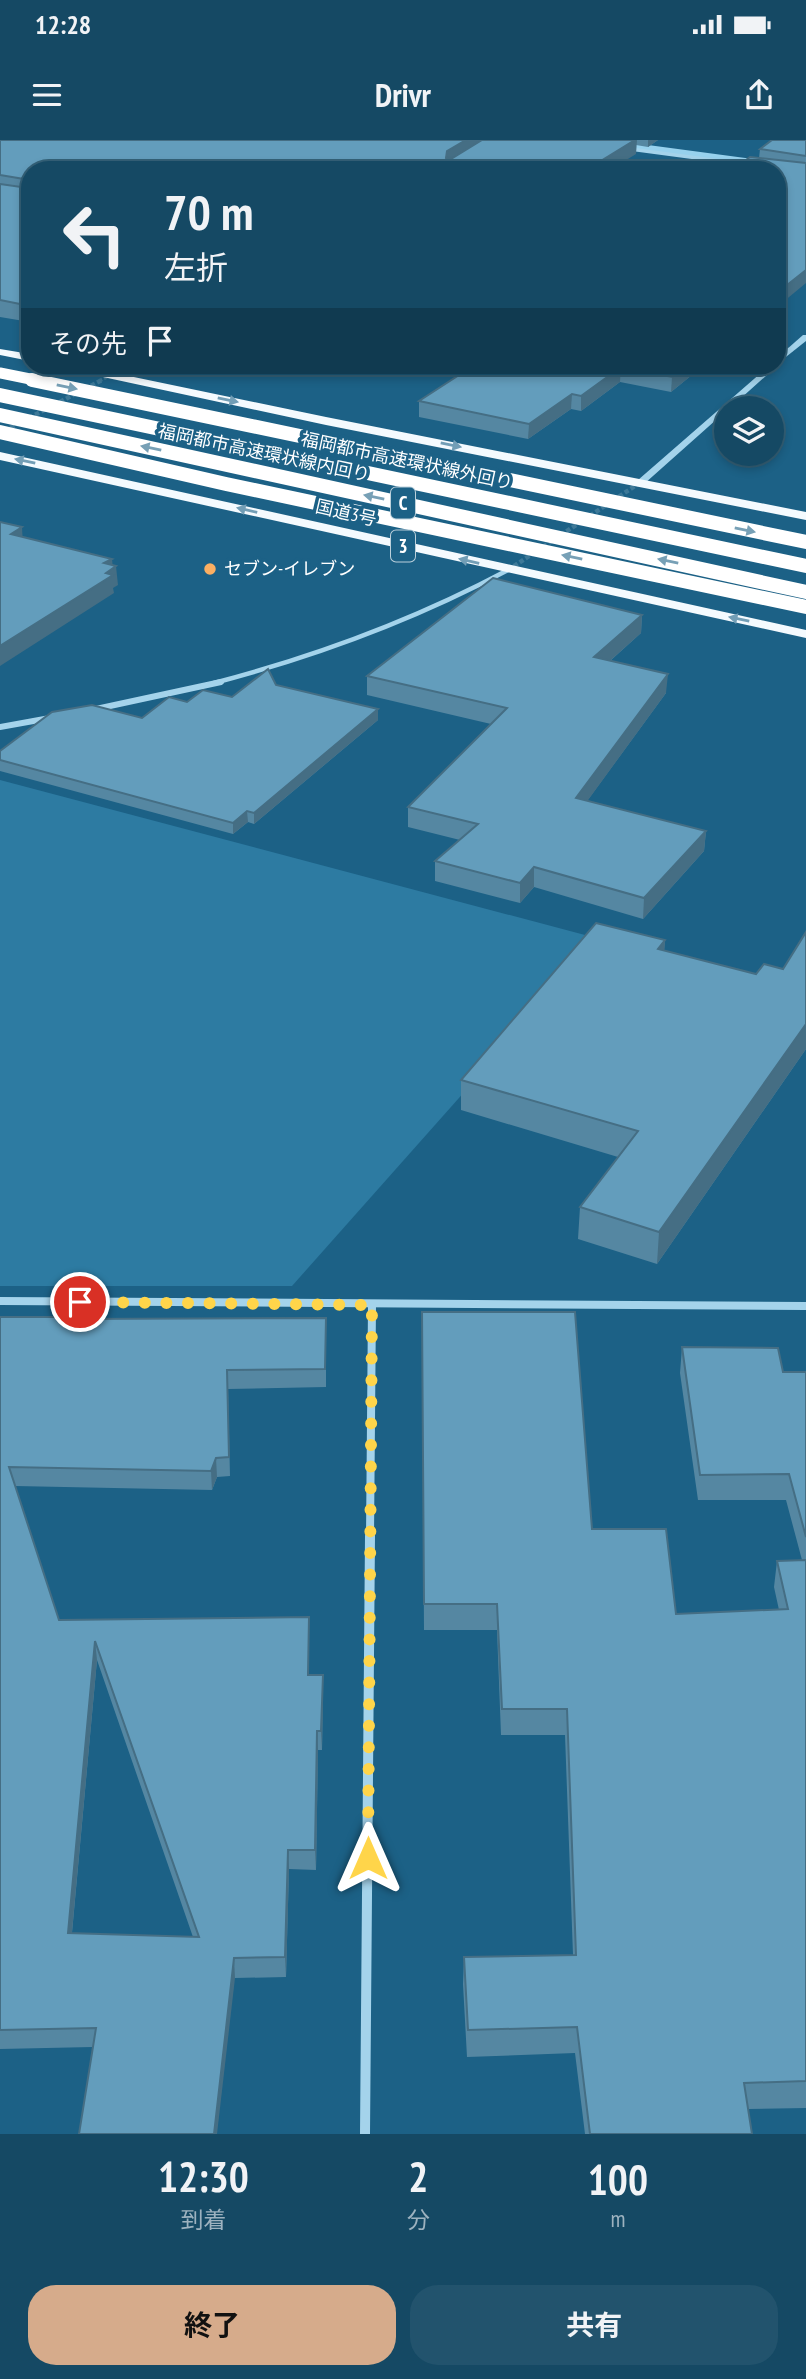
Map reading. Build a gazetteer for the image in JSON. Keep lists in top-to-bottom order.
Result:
{
  "streets": {
    "highway": [
      "福岡都市高速環状線内回り",
      "福岡都市高速環状線外回り",
      "C",
      "国道3号",
      "3"
    ]
  },
  "places": ["セブン-イレブン"],
  "page": {
    "status": "12:28",
    "header": "Drivr",
    "turn": ["70 m", "左折"],
    "then": "その先",
    "eta": [
      "12:30",
      "到着",
      "2",
      "分",
      "100",
      "m"
    ],
    "buttons": ["終了", "共有"]
  }
}
